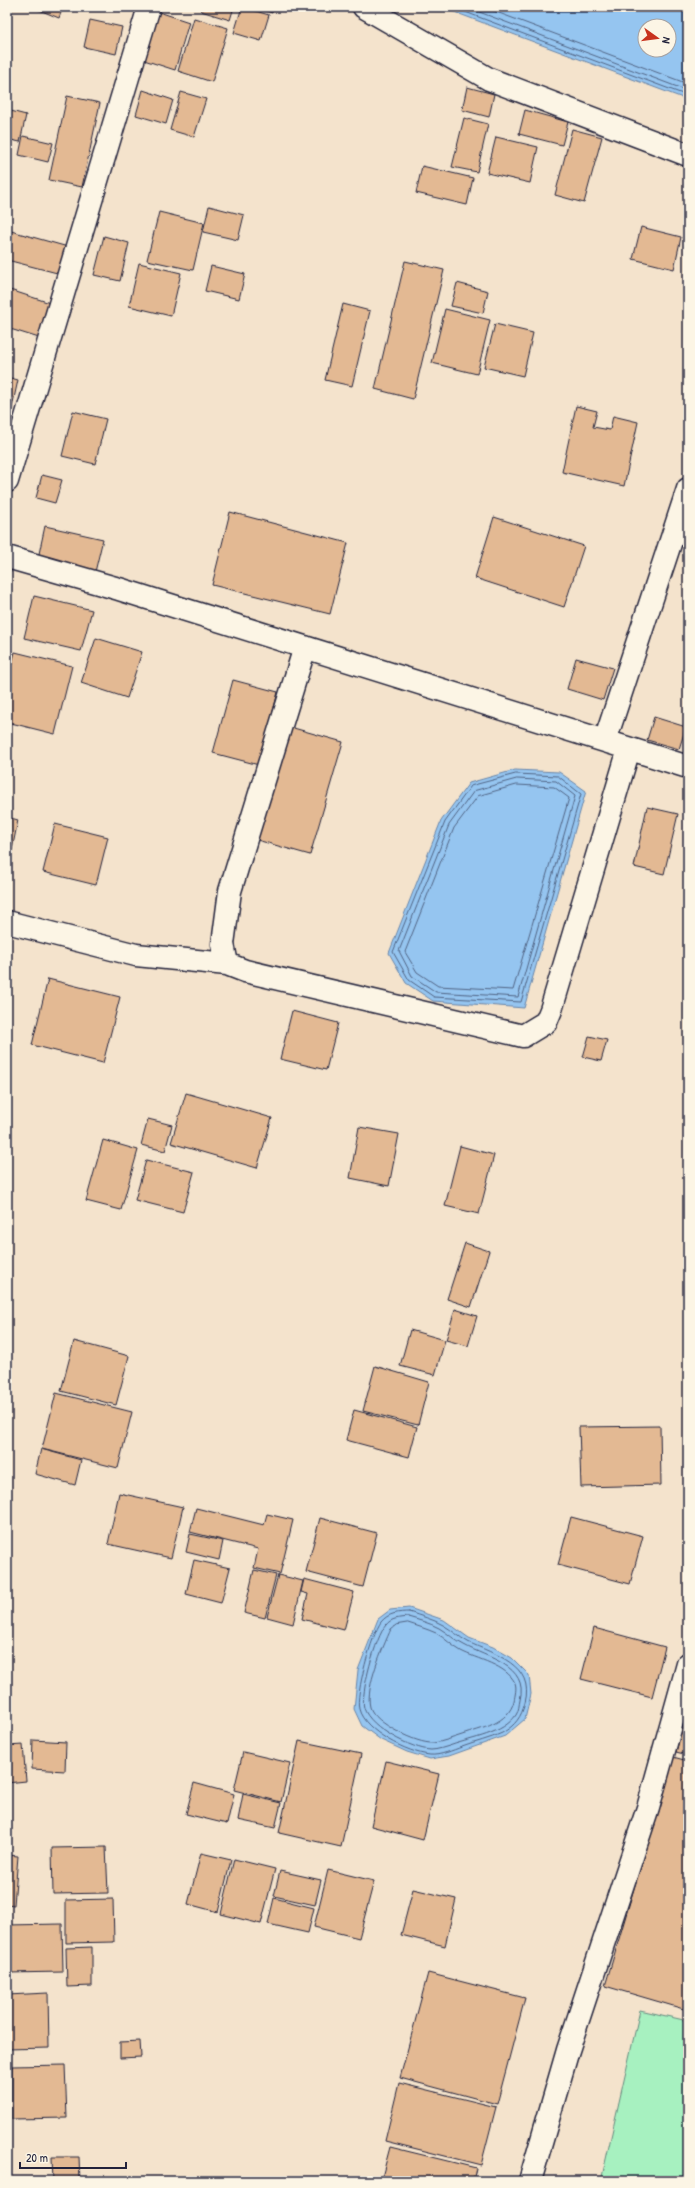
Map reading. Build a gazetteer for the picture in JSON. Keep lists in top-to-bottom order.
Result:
{
  "scale_bar": "20 m",
  "north": "right"
}
